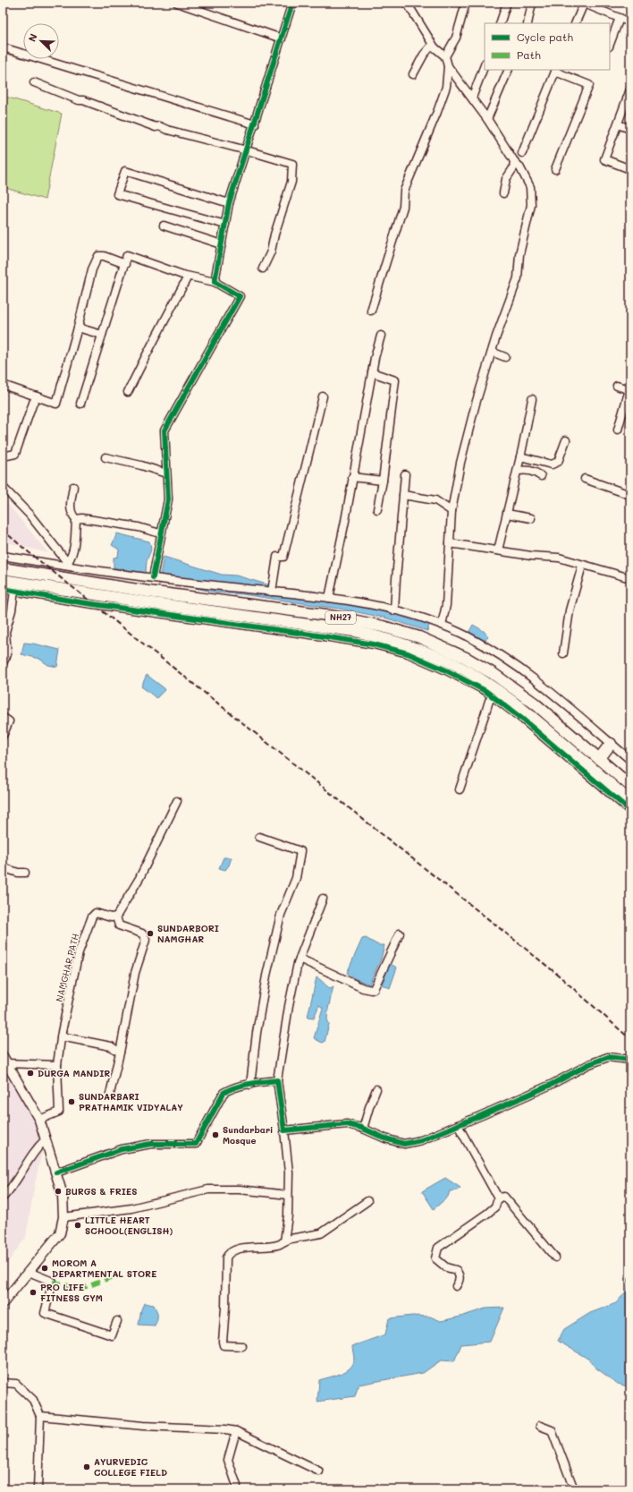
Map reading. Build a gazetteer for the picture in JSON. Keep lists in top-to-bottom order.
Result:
{
  "streets": {
    "highway": ["NH27"],
    "street": ["NAMGHAR PATH"]
  },
  "places": [
    "SUNDARBORI NAMGHAR",
    "DURGA MANDIR",
    "SUNDARBARI PRATHAMIK VIDYALAY",
    "Sundarbari Mosque",
    "BURGS & FRIES",
    "LITTLE HEART SCHOOL(ENGLISH)",
    "MOROM A DEPARTMENTAL STORE",
    "PRO LIFE FITNESS GYM",
    "AYURVEDIC COLLEGE FIELD"
  ],
  "legend": ["Cycle path", "Path"],
  "north": "top left"
}
